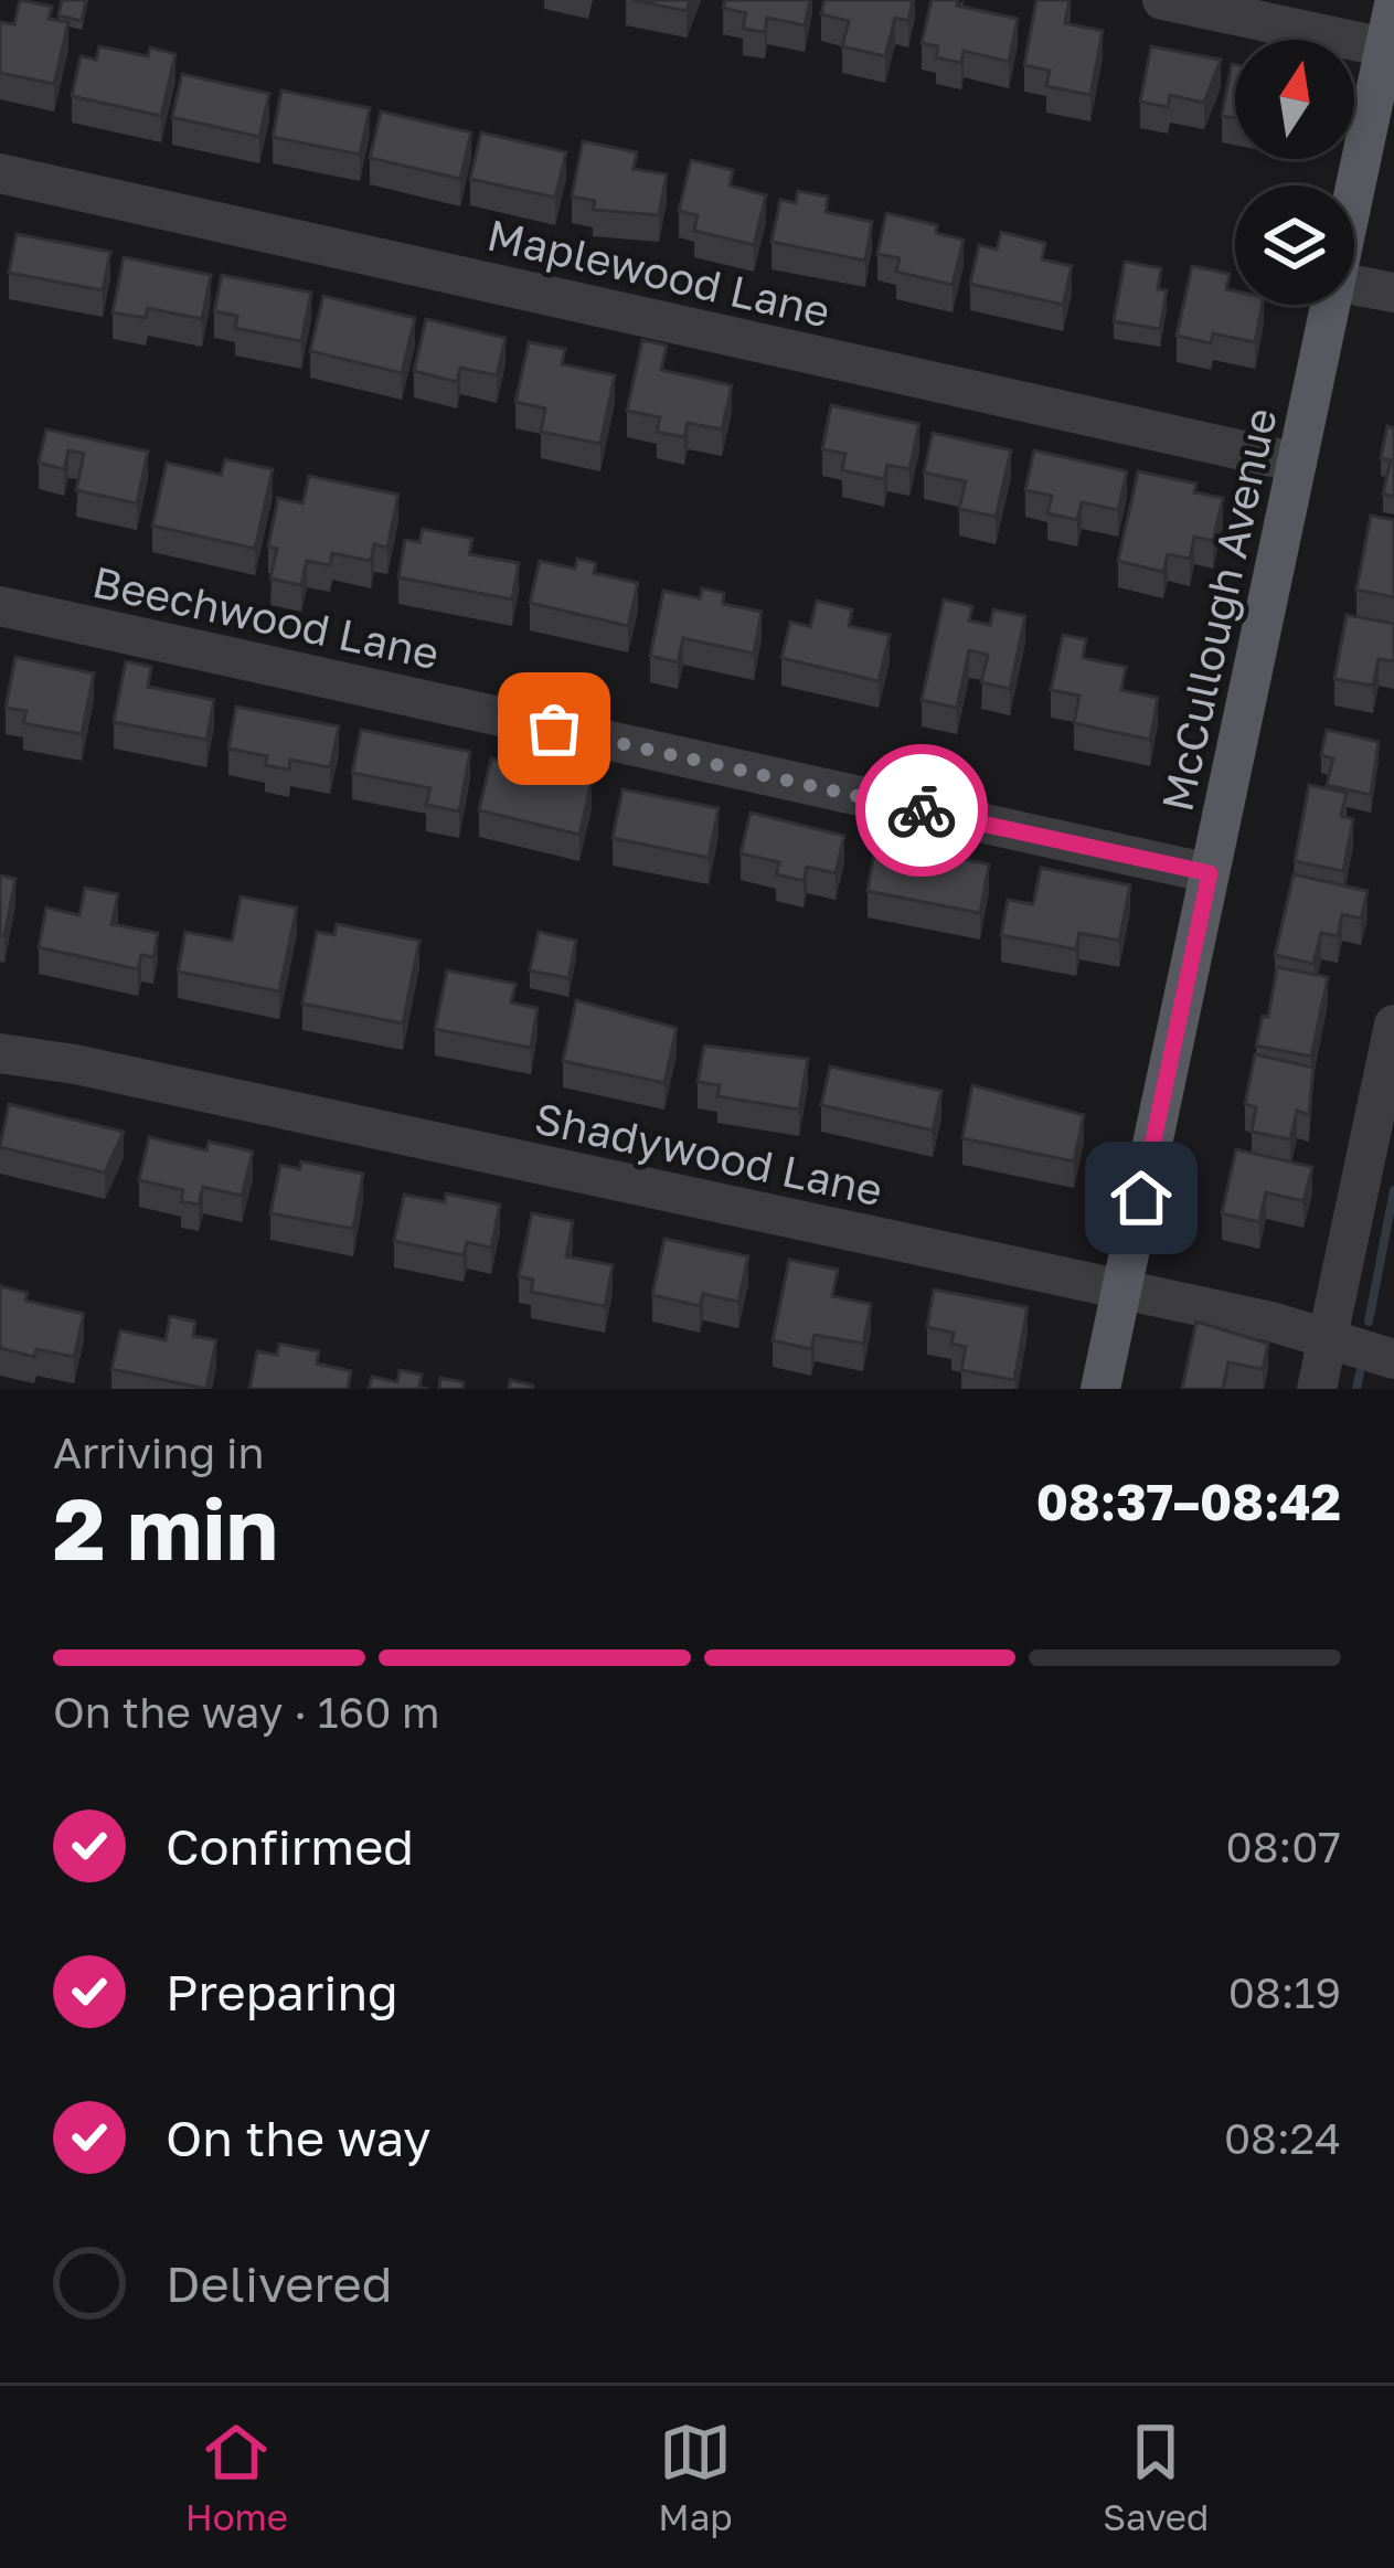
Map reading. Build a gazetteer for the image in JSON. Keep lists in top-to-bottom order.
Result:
{
  "streets": {
    "main road": ["McCullough Avenue"],
    "street": ["Maplewood Lane", "Beechwood Lane", "Shadywood Lane"]
  },
  "crossings": [
    ["Maplewood Lane", "McCullough Avenue"],
    ["McCullough Avenue", "Beechwood Lane"],
    ["McCullough Avenue", "Shadywood Lane"]
  ],
  "north": "top",
  "page": {
    "heading": ["2 min", "Arriving in", "08:37–08:42"],
    "bar": "On the way · 160 m",
    "list": [
      ["Confirmed", "08:07"],
      ["Preparing", "08:19"],
      ["On the way", "08:24"],
      "Delivered"
    ],
    "tabs": ["Home", "Map", "Saved"]
  }
}
